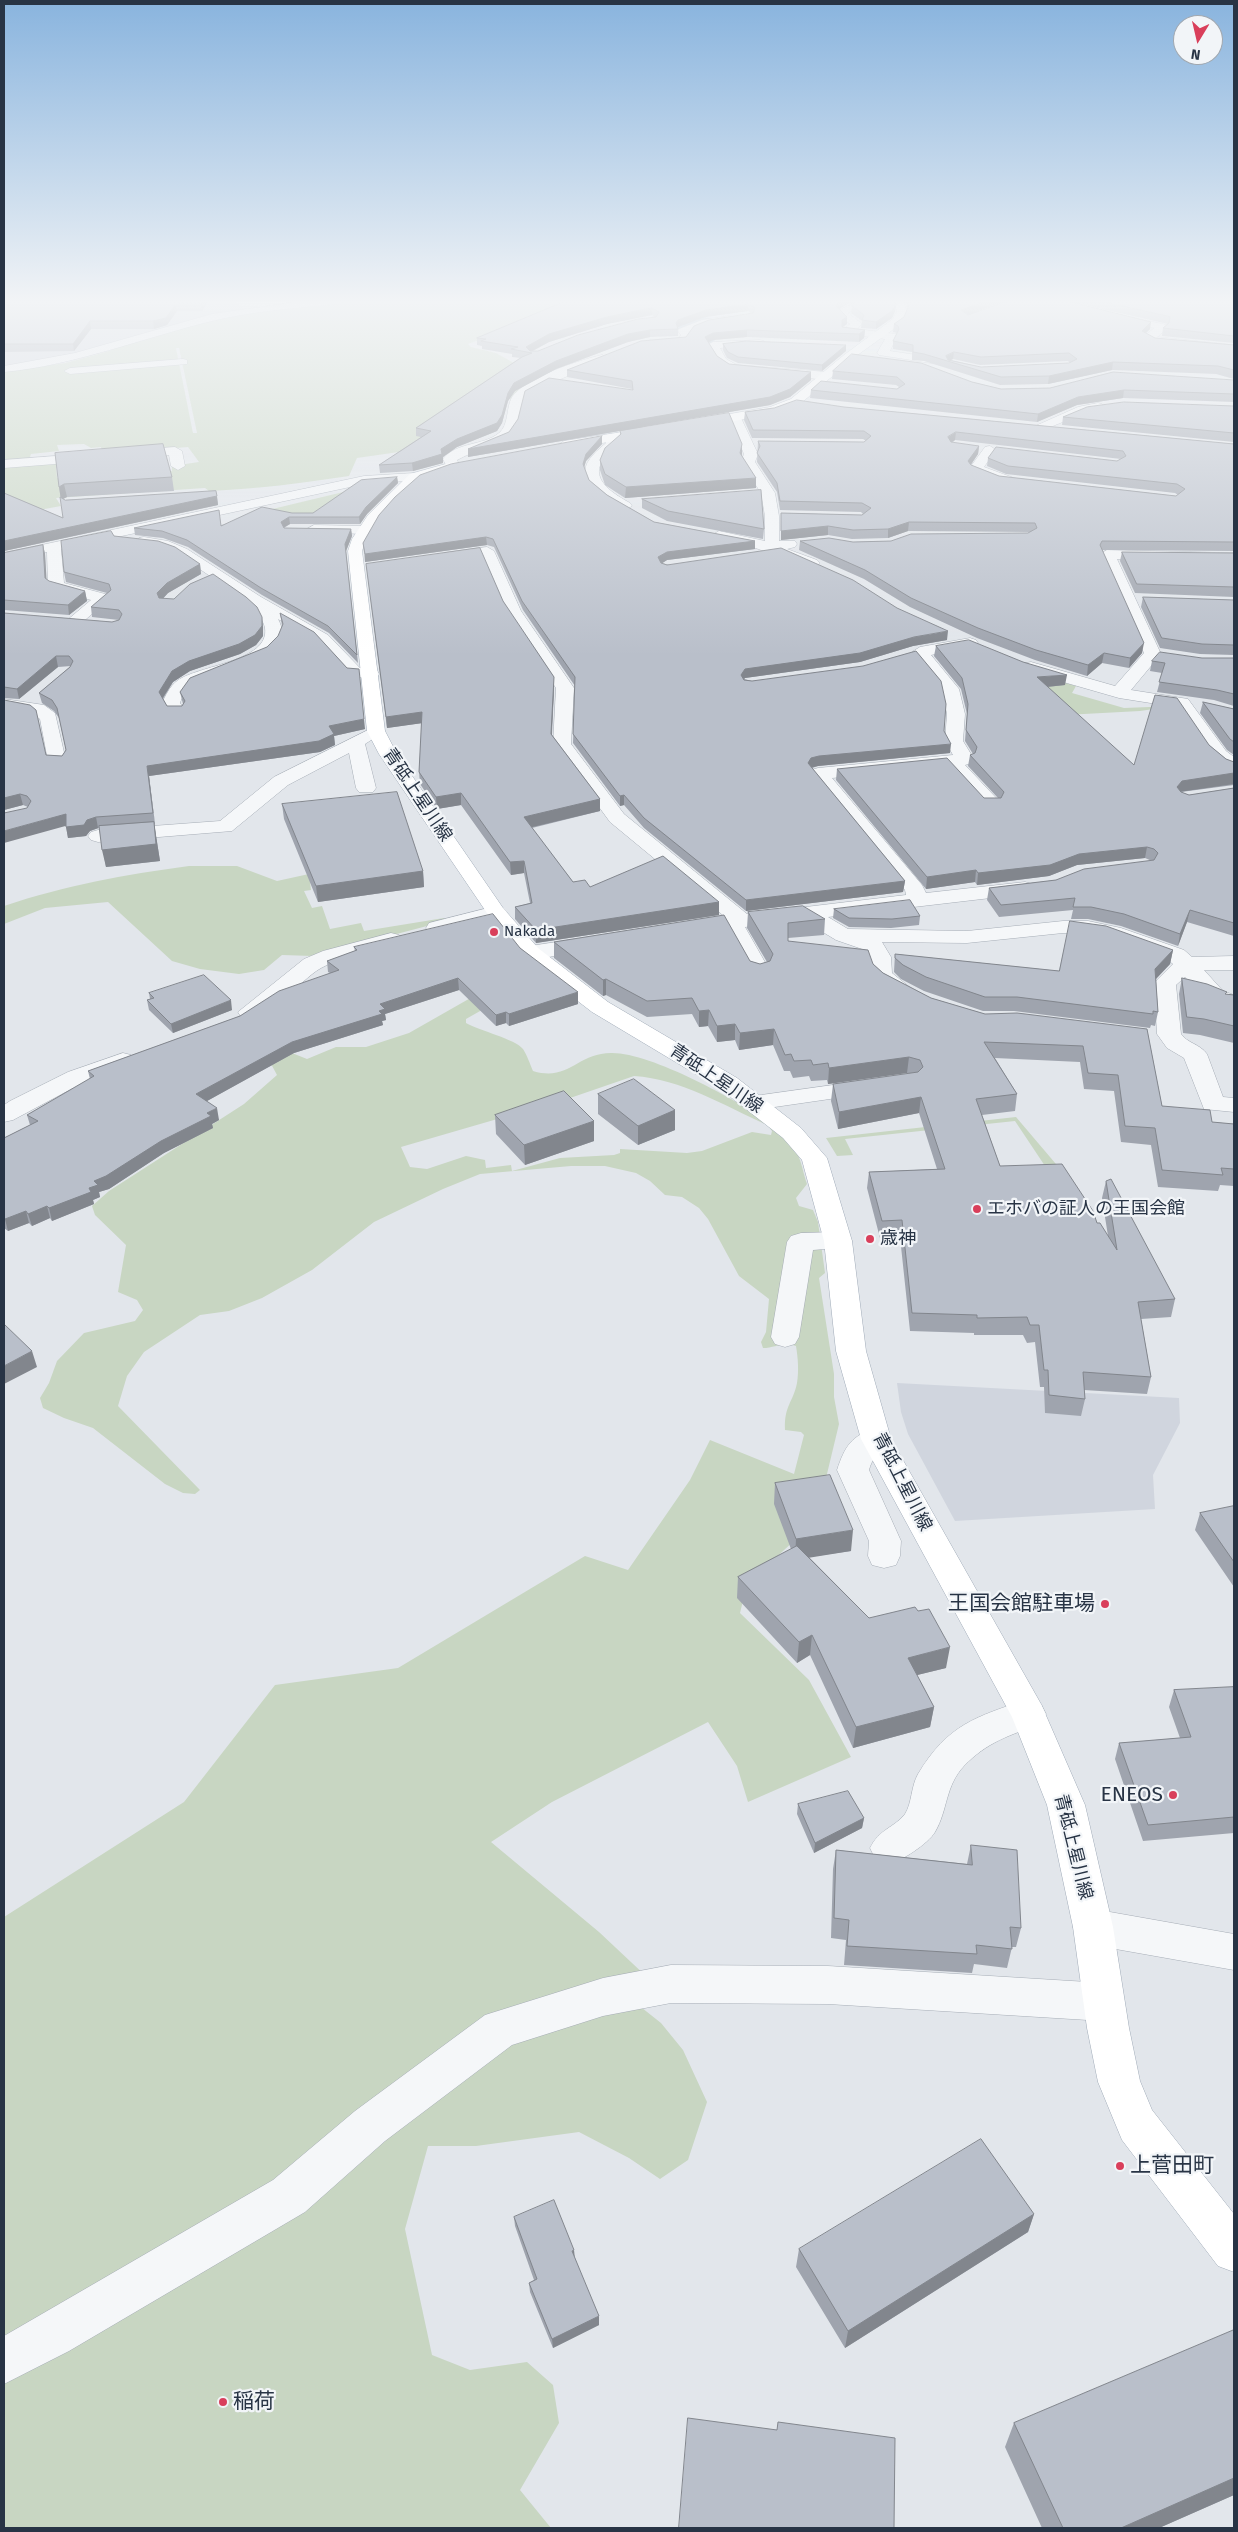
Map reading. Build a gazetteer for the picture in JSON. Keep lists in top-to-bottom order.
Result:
{
  "streets": {
    "main road": ["青砥上星川線"]
  },
  "places": [
    "Nakada",
    "エホバの証人の王国会館",
    "歳神",
    "王国会館駐車場",
    "ENEOS",
    "上菅田町",
    "稲荷"
  ],
  "north": "bottom"
}
